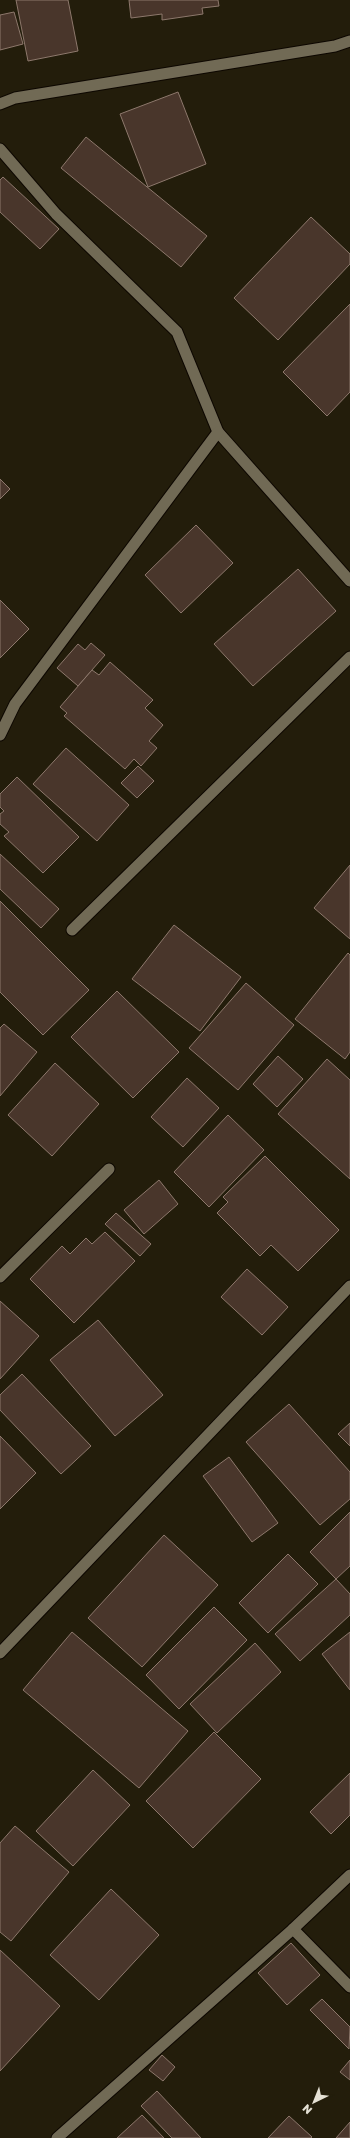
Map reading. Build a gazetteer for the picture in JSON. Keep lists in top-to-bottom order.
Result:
{
  "north": "bottom left"
}
